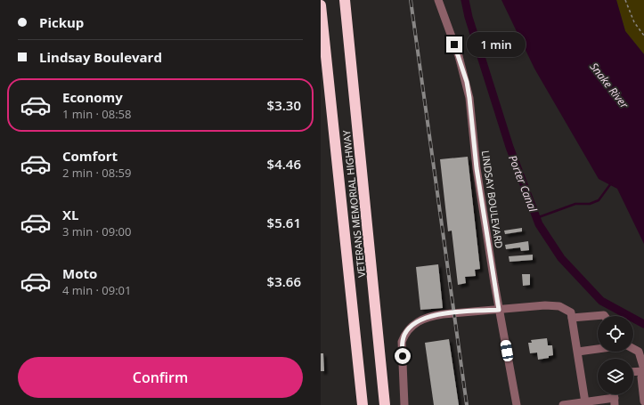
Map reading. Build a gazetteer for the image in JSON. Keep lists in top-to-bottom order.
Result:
{
  "streets": {
    "highway": ["VETERANS MEMORIAL HIGHWAY"],
    "street": ["LINDSAY BOULEVARD"]
  },
  "water": ["Snake River", "Porter Canal"],
  "page": {
    "banner": ["Pickup", "Lindsay Boulevard"],
    "bubble": "1 min",
    "list": [
      {
        "name": "Economy",
        "note": "1 min · 08:58",
        "value": "$3.30"
      },
      {
        "name": "Comfort",
        "note": "2 min · 08:59",
        "value": "$4.46"
      },
      {
        "name": "XL",
        "note": "3 min · 09:00",
        "value": "$5.61"
      },
      {
        "name": "Moto",
        "note": "4 min · 09:01",
        "value": "$3.66"
      }
    ],
    "buttons": "Confirm"
  }
}
